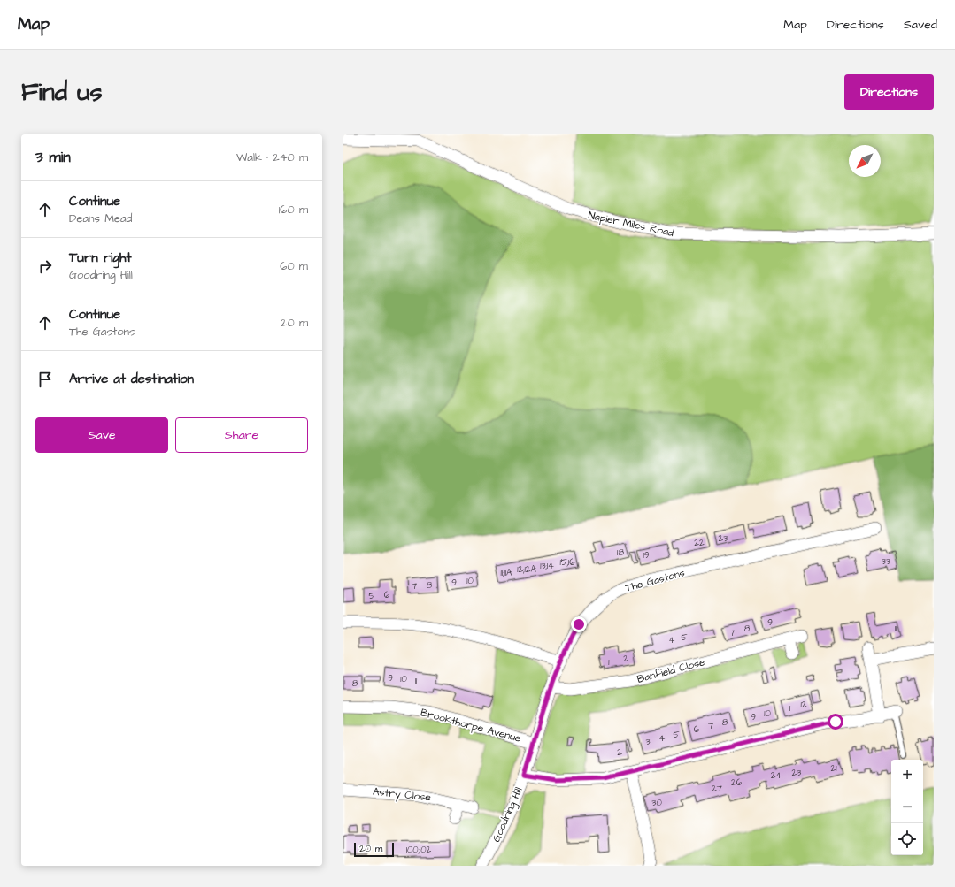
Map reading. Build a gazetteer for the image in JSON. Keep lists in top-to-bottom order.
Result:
{
  "streets": {
    "street": [
      "Napier Miles Road",
      "The Gastons",
      "Banfield Close",
      "Brookthorpe Avenue",
      "Astry Close",
      "Goodring Hill"
    ]
  },
  "crossings": [
    ["The Gastons", "Goodring Hill"],
    ["Banfield Close", "Goodring Hill"],
    ["Brookthorpe Avenue", "Goodring Hill"]
  ],
  "house_numbers": [
    "23",
    "22",
    "18",
    "19",
    "33",
    "15;16",
    "13;14",
    "12;12A",
    "11;11A",
    "10",
    "9",
    "8",
    "7",
    "6",
    "5",
    "9",
    "8",
    "11",
    "7",
    "5",
    "4",
    "2",
    "1",
    "9",
    "10",
    "11",
    "8",
    "12",
    "11",
    "10",
    "9",
    "8",
    "7",
    "6",
    "5",
    "4",
    "3",
    "2",
    "21",
    "23",
    "24",
    "26",
    "27",
    "30",
    "100;102"
  ],
  "scale_bar": "20 m",
  "north": "bottom left",
  "page": {
    "header": "Map",
    "nav": ["Map", "Directions", "Saved"],
    "buttons": [
      "Directions",
      ["Save", "Share"]
    ],
    "title": "Find us",
    "heading": ["3 min", "Walk · 240 m"],
    "list": [
      ["Continue", "Deans Mead", "160 m"],
      ["Turn right", "Goodring Hill", "60 m"],
      ["Continue", "The Gastons", "20 m"],
      "Arrive at destination"
    ],
    "map_buttons": ["+", "−"],
    "scale": "20 m"
  }
}
